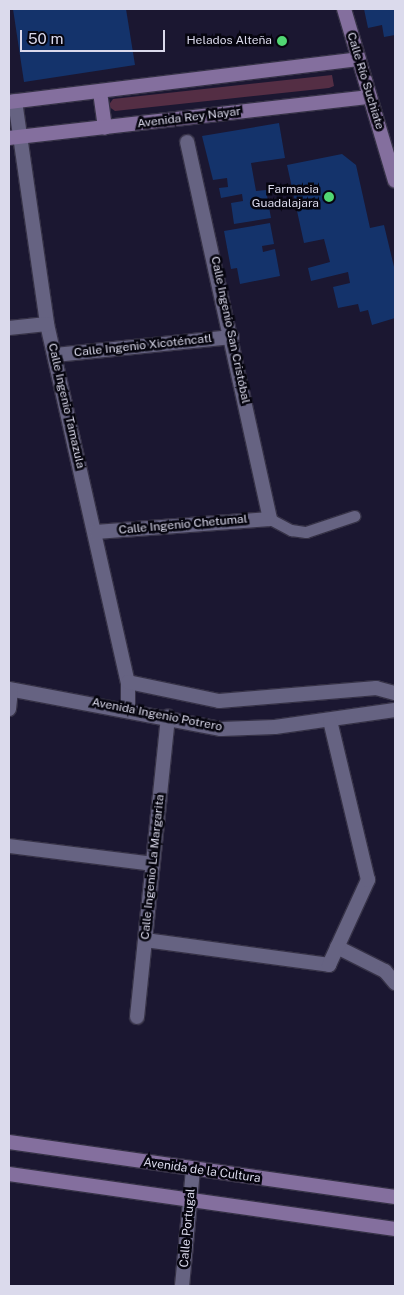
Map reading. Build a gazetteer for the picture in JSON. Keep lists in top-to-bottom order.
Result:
{
  "streets": {
    "main road": ["Calle Río Suchiate", "Avenida Rey Nayar", "Avenida de la Cultura"],
    "street": [
      "Calle Ingenio San Cristóbal",
      "Calle Ingenio Xicoténcatl",
      "Calle Ingenio Tamazula",
      "Calle Ingenio Chetumal",
      "Avenida Ingenio Potrero",
      "Calle Ingenio La Margarita",
      "Calle Portugal"
    ]
  },
  "crossings": [
    ["Calle Río Suchiate", "Avenida Rey Nayar"],
    ["Avenida Rey Nayar", "Calle Ingenio Tamazula"],
    ["Calle Ingenio San Cristóbal", "Calle Ingenio Xicoténcatl"],
    ["Calle Ingenio San Cristóbal", "Calle Ingenio Chetumal"],
    ["Calle Ingenio Xicoténcatl", "Calle Ingenio Tamazula"],
    ["Calle Ingenio Tamazula", "Calle Ingenio Chetumal"],
    ["Calle Ingenio Tamazula", "Avenida Ingenio Potrero"],
    ["Avenida Ingenio Potrero", "Calle Ingenio La Margarita"],
    ["Avenida de la Cultura", "Calle Portugal"]
  ],
  "places": ["Helados Alteña", "Farmacia Guadalajara"],
  "scale_bar": "50 m"
}
